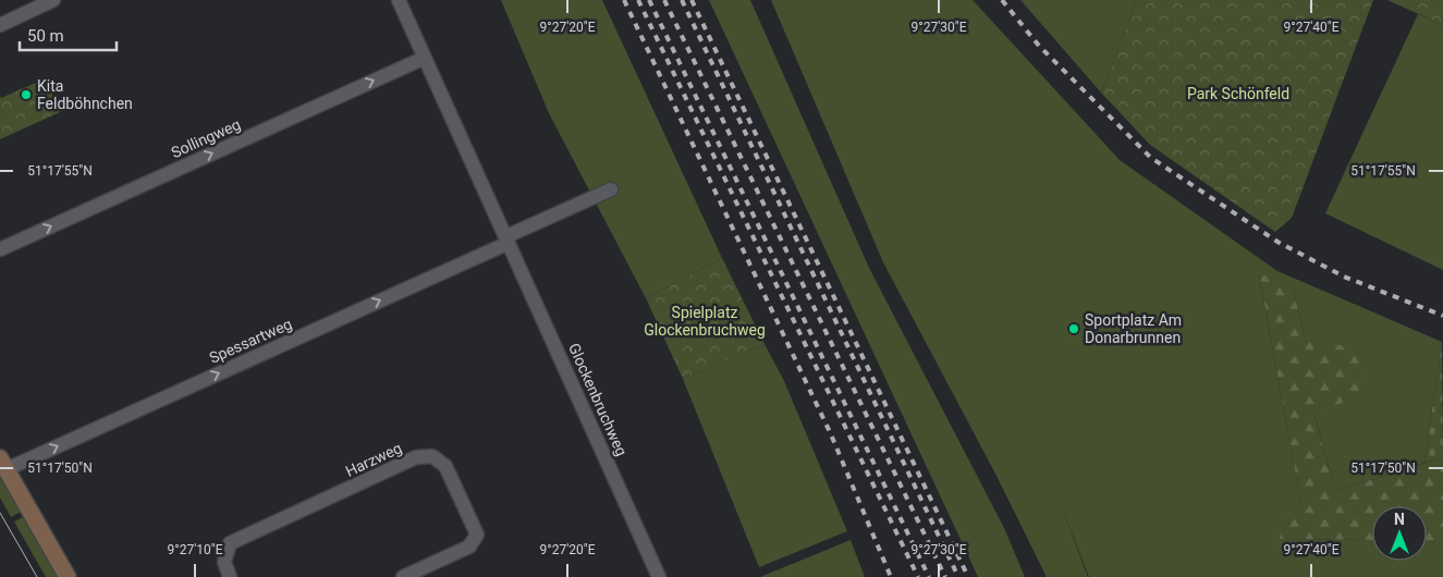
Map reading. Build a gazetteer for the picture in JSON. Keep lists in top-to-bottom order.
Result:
{
  "streets": {
    "street": [
      "Sollingweg",
      "Spessartweg",
      "Glockenbruchweg",
      "Harzweg"
    ]
  },
  "crossings": [
    ["Sollingweg", "Glockenbruchweg"],
    ["Spessartweg", "Glockenbruchweg"]
  ],
  "one_way": ["Sollingweg", "Spessartweg"],
  "parks": ["Park Schönfeld", "Spielplatz Glockenbruchweg"],
  "places": ["Kita Feldböhnchen", "Sportplatz Am Donarbrunnen"],
  "scale_bar": "50 m",
  "north": "top",
  "coordinates": [
    "9°27'20\"E",
    "9°27'30\"E",
    "9°27'40\"E",
    "51°17'55\"N",
    "51°17'50\"N",
    "9°27'10\"E"
  ]
}
